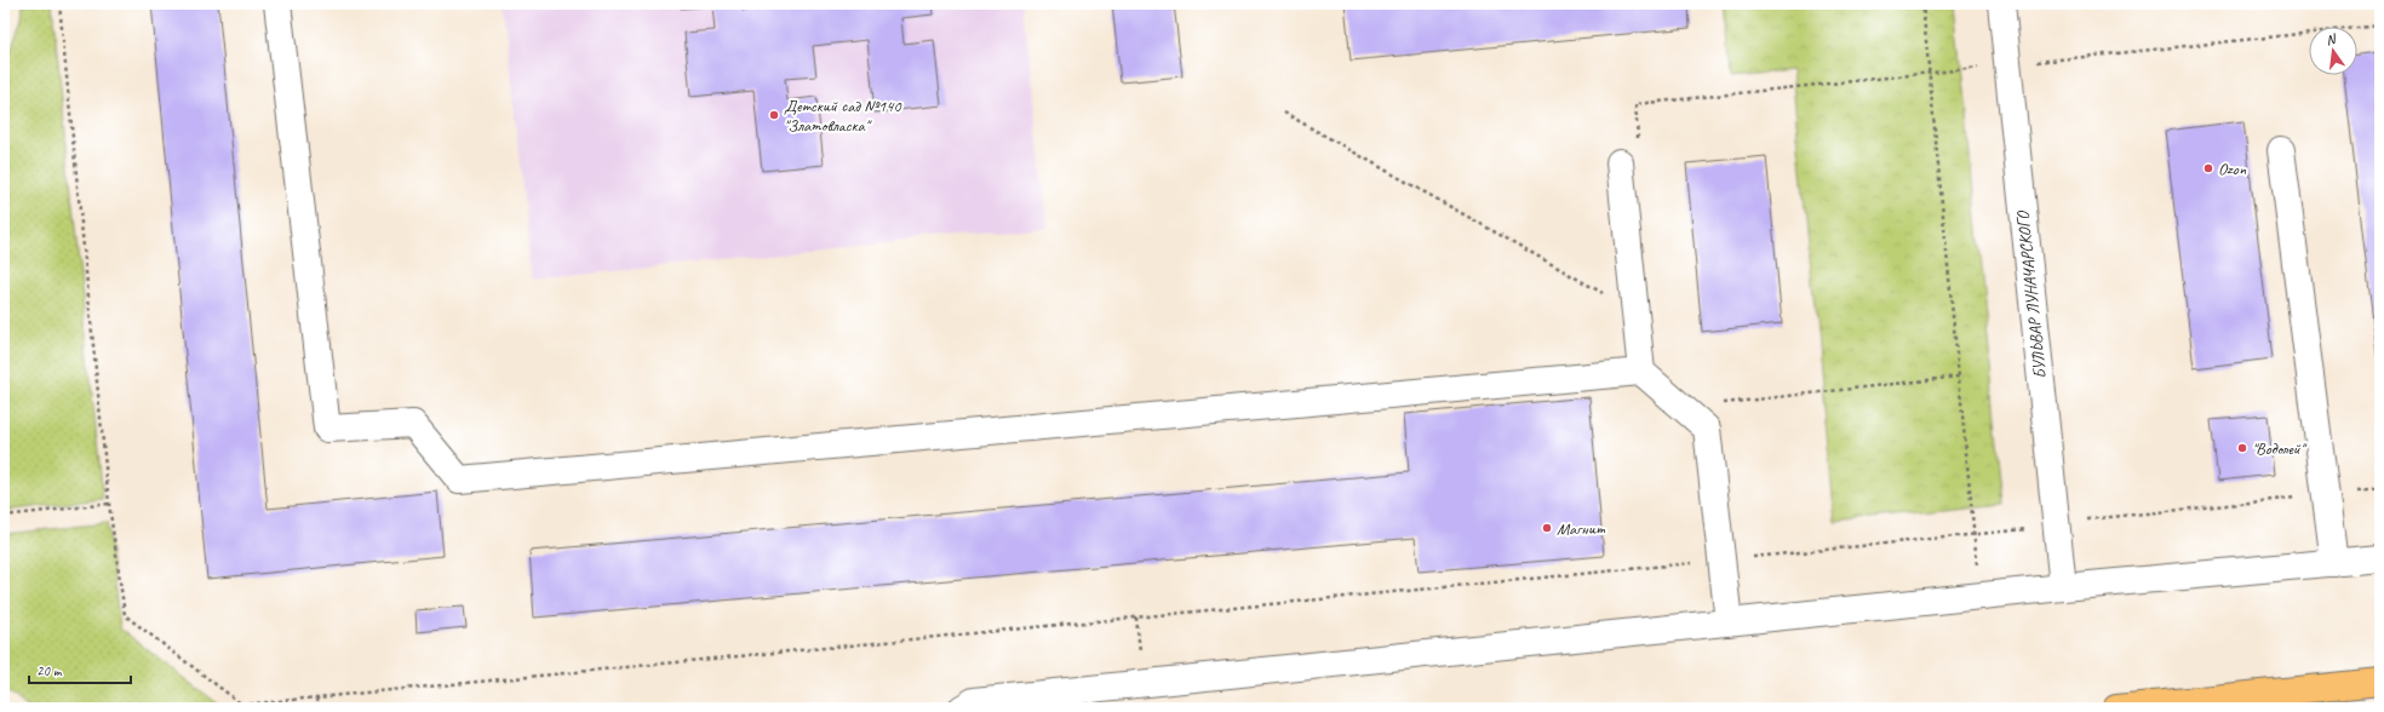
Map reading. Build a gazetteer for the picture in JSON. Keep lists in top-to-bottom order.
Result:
{
  "streets": {
    "street": ["БУЛЬВАР ЛУНАЧАРСКОГО"]
  },
  "places": [
    "Детский сад №140 \"Златовласка\"",
    "Ozon",
    "\"Водолей\"",
    "Магнит"
  ],
  "scale_bar": "20 m",
  "north": "top"
}
